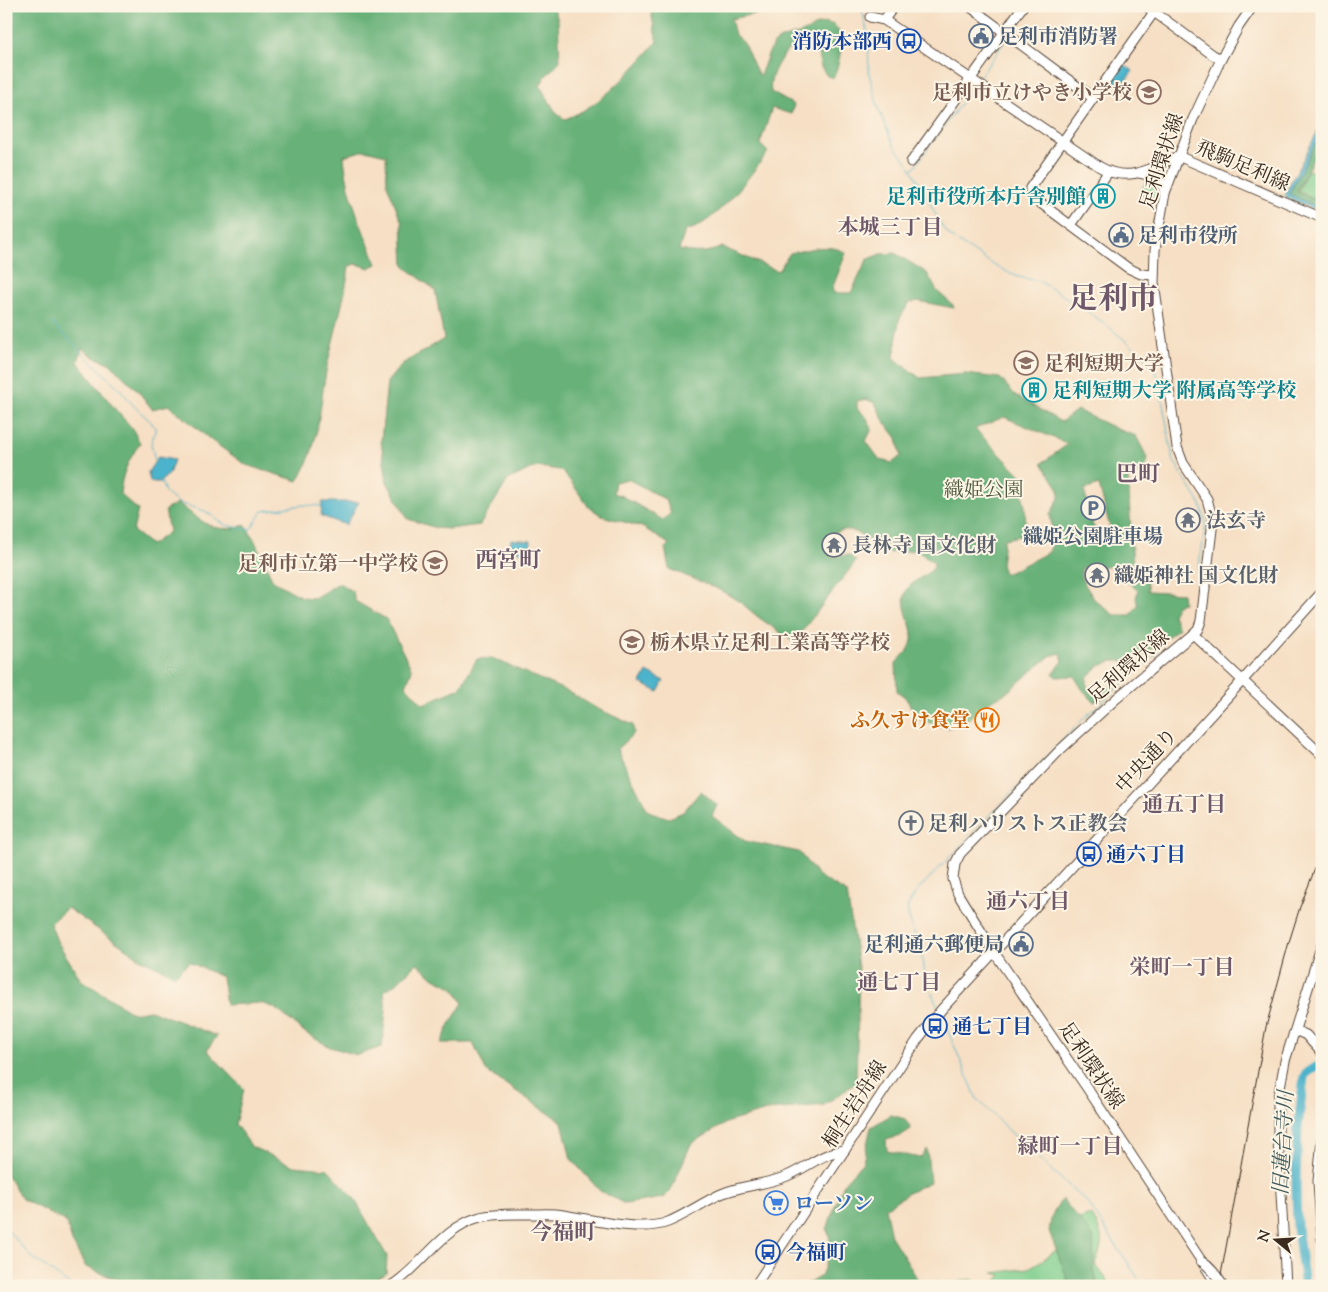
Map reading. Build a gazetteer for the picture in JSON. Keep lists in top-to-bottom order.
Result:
{
  "streets": {
    "main road": [
      "足利環状線",
      "飛駒足利線",
      "中央通り",
      "桐生岩舟線"
    ]
  },
  "crossings": [
    ["足利環状線", "飛駒足利線"],
    ["足利環状線", "中央通り"],
    ["足利環状線", "桐生岩舟線"],
    ["中央通り", "桐生岩舟線"]
  ],
  "districts": [
    "本城三丁目",
    "足利市",
    "巴町",
    "西宮町",
    "通五丁目",
    "通六丁目",
    "栄町一丁目",
    "通七丁目",
    "緑町一丁目",
    "今福町"
  ],
  "water": ["旧蓮台寺川"],
  "parks": ["織姫公園"],
  "places": {
    "public building": ["足利市消防署", "足利市役所", "足利通六郵便局"],
    "bus stop": [
      "消防本部西",
      "通六丁目",
      "通七丁目",
      "今福町"
    ],
    "school or university": [
      "足利市立けやき小学校",
      "足利短期大学",
      "足利市立第一中学校",
      "栃木県立足利工業高等学校"
    ],
    "building": ["足利市役所本庁舎別館", "足利短期大学 附属高等学校"],
    "parking": ["織姫公園駐車場"],
    "temple": ["法玄寺", "長林寺 国文化財", "織姫神社 国文化財"],
    "restaurant": ["ふ久すけ食堂"],
    "church": ["足利ハリストス正教会"],
    "supermarket": ["ローソン"]
  },
  "north": "left"
}
